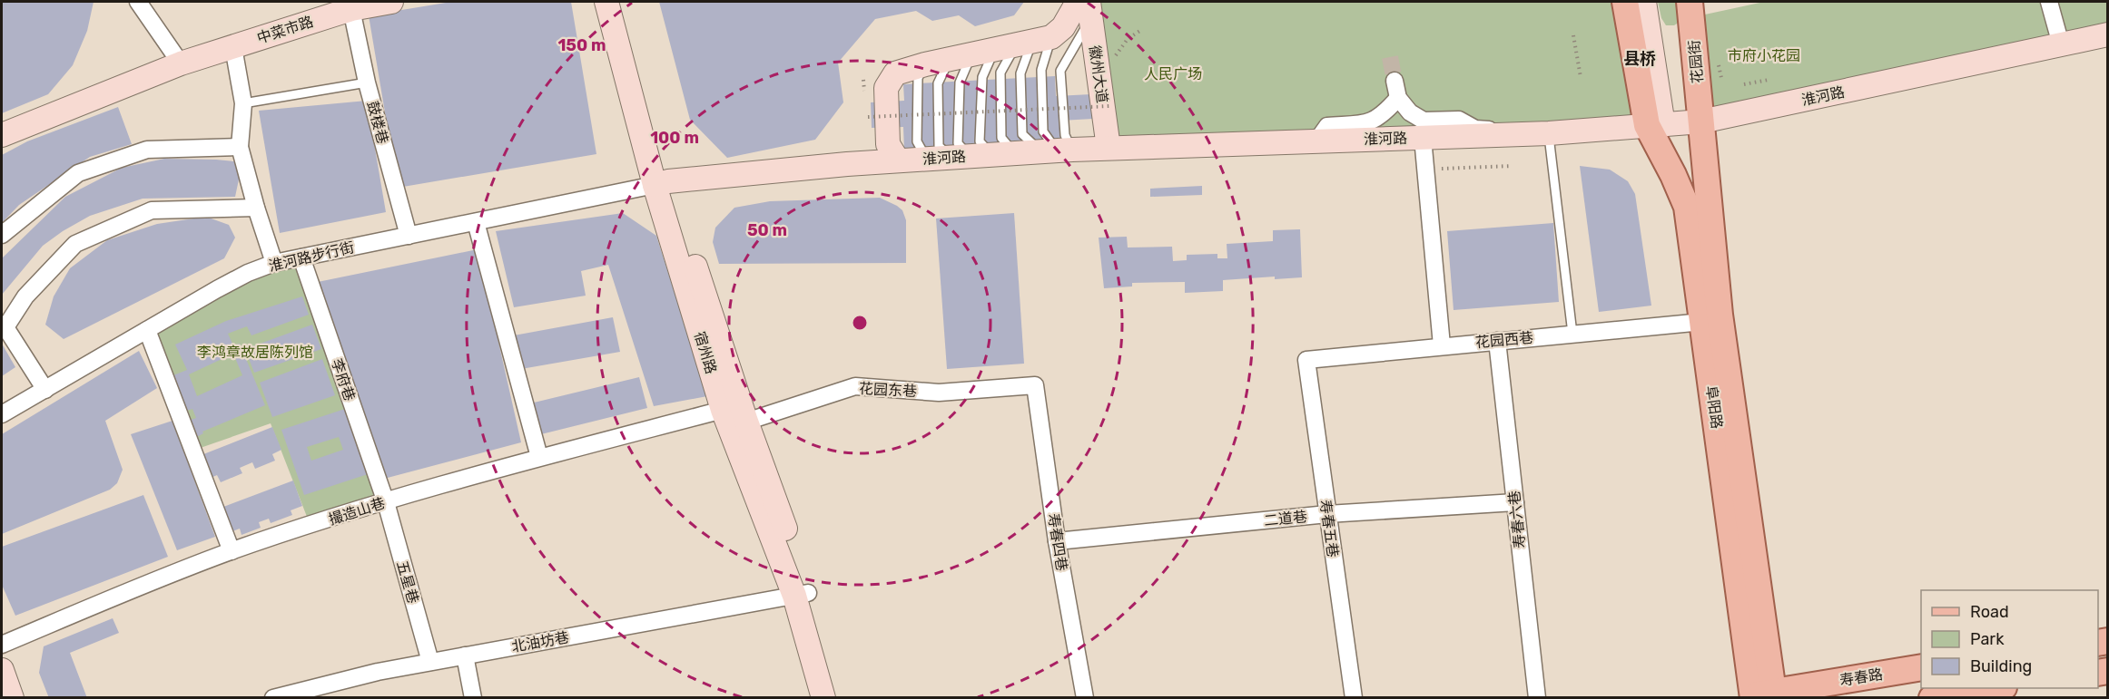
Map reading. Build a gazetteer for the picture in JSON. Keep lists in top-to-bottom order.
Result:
{
  "streets": {
    "main road": ["花园街", "阜阳路", "寿春路"],
    "street": [
      "中菜市路",
      "徽州大道",
      "淮河路",
      "鼓楼巷",
      "淮河路步行街",
      "花园西巷",
      "宿州路",
      "李府巷",
      "花园东巷",
      "撮造山巷",
      "二道巷",
      "寿春六巷",
      "寿春五巷",
      "寿春四巷",
      "五星巷",
      "北油坊巷"
    ]
  },
  "crossings": [
    ["中菜市路", "鼓楼巷"],
    ["花园街", "淮河路"],
    ["花园街", "阜阳路"],
    ["徽州大道", "淮河路"],
    ["淮河路", "淮河路步行街"],
    ["淮河路", "宿州路"],
    ["淮河路", "阜阳路"],
    ["鼓楼巷", "淮河路步行街"],
    ["淮河路步行街", "宿州路"],
    ["淮河路步行街", "李府巷"],
    ["花园西巷", "阜阳路"],
    ["花园西巷", "寿春六巷"],
    ["花园西巷", "寿春五巷"],
    ["宿州路", "花园东巷"],
    ["宿州路", "撮造山巷"],
    ["宿州路", "北油坊巷"],
    ["李府巷", "撮造山巷"],
    ["李府巷", "五星巷"],
    ["花园东巷", "寿春四巷"],
    ["阜阳路", "寿春路"],
    ["撮造山巷", "五星巷"],
    ["二道巷", "寿春六巷"],
    ["二道巷", "寿春五巷"],
    ["二道巷", "寿春四巷"],
    ["五星巷", "北油坊巷"]
  ],
  "districts": ["县桥"],
  "parks": ["市府小花园", "人民广场", "李鸿章故居陈列馆"],
  "legend": ["Road", "Park", "Building"],
  "rings": ["150 m", "100 m", "50 m"]
}
